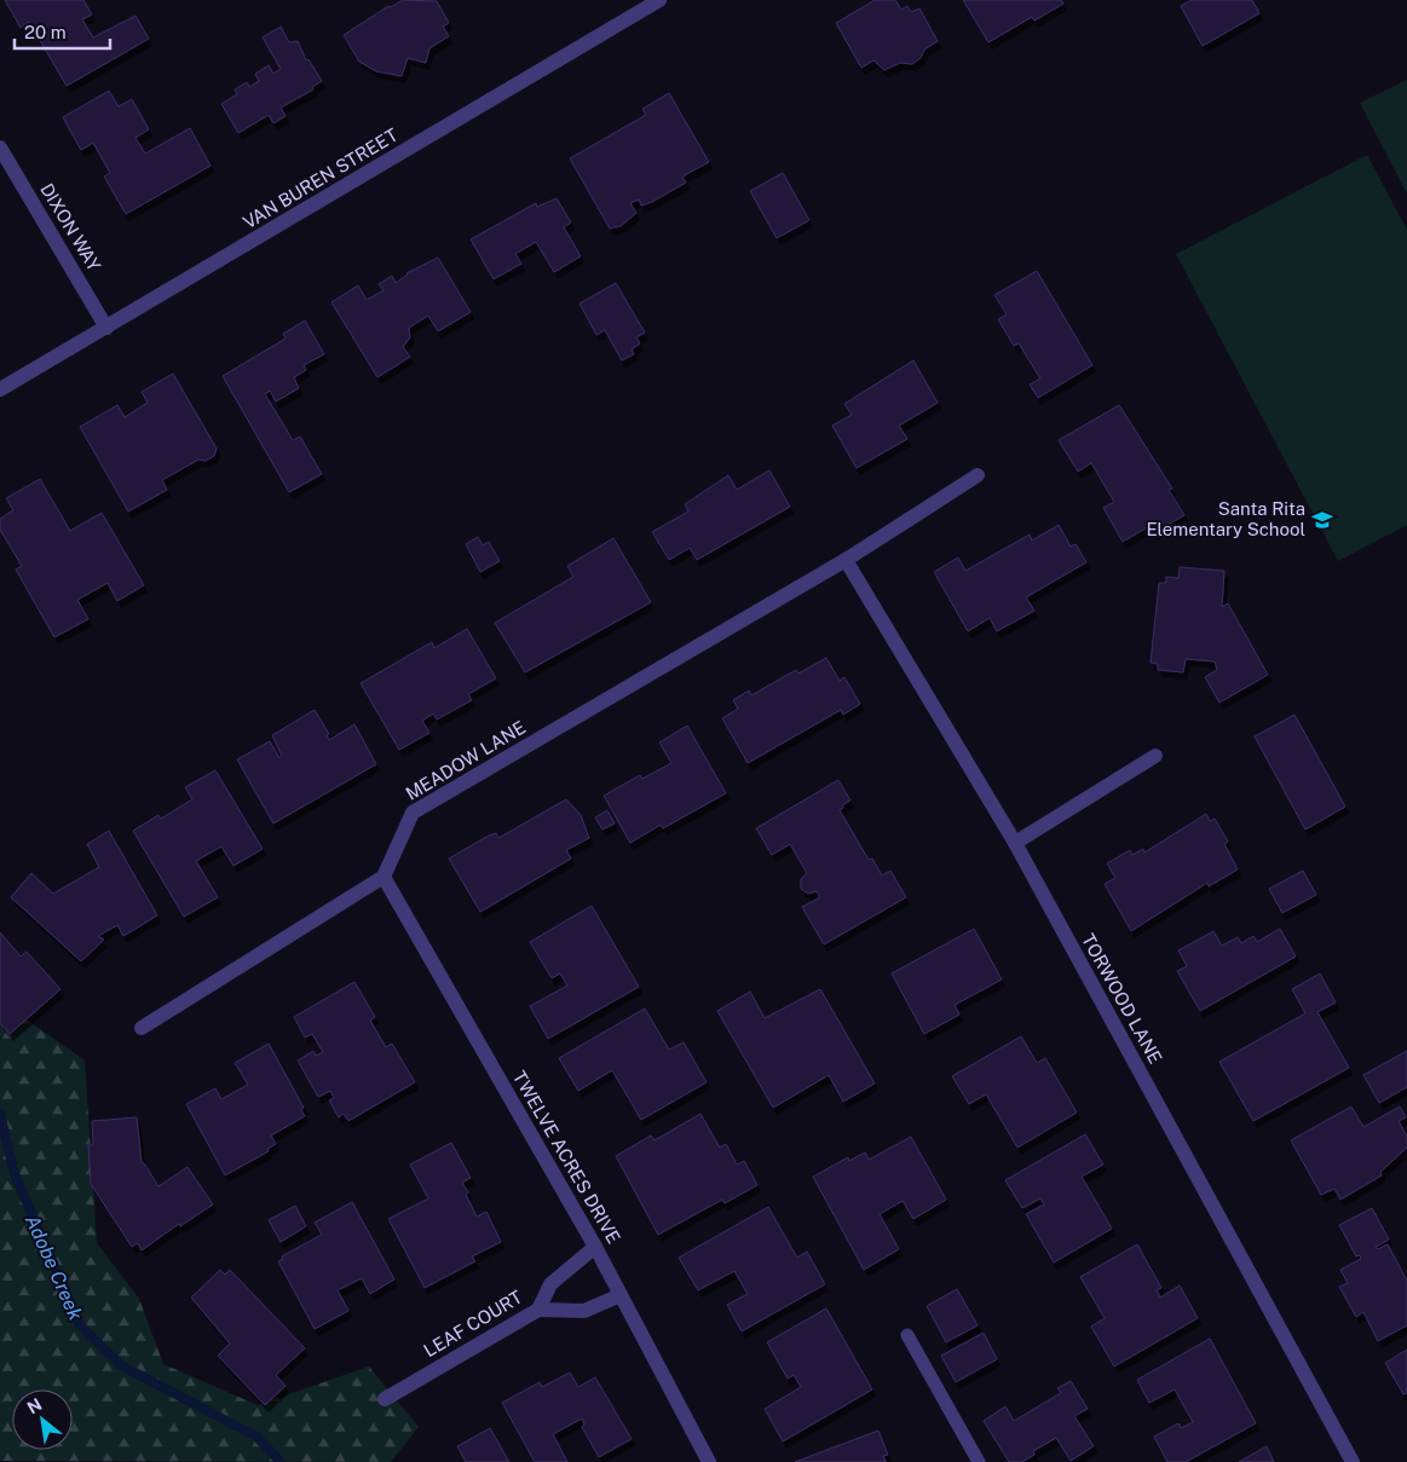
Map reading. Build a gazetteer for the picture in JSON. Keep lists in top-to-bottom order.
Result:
{
  "streets": {
    "street": [
      "VAN BUREN STREET",
      "DIXON WAY",
      "MEADOW LANE",
      "TORWOOD LANE",
      "TWELVE ACRES DRIVE",
      "LEAF COURT"
    ]
  },
  "crossings": [
    ["VAN BUREN STREET", "DIXON WAY"],
    ["MEADOW LANE", "TORWOOD LANE"],
    ["MEADOW LANE", "TWELVE ACRES DRIVE"],
    ["TWELVE ACRES DRIVE", "LEAF COURT"]
  ],
  "water": ["Adobe Creek"],
  "places": {
    "school or university": ["Santa Rita Elementary School"]
  },
  "scale_bar": "20 m",
  "north": "top left"
}
